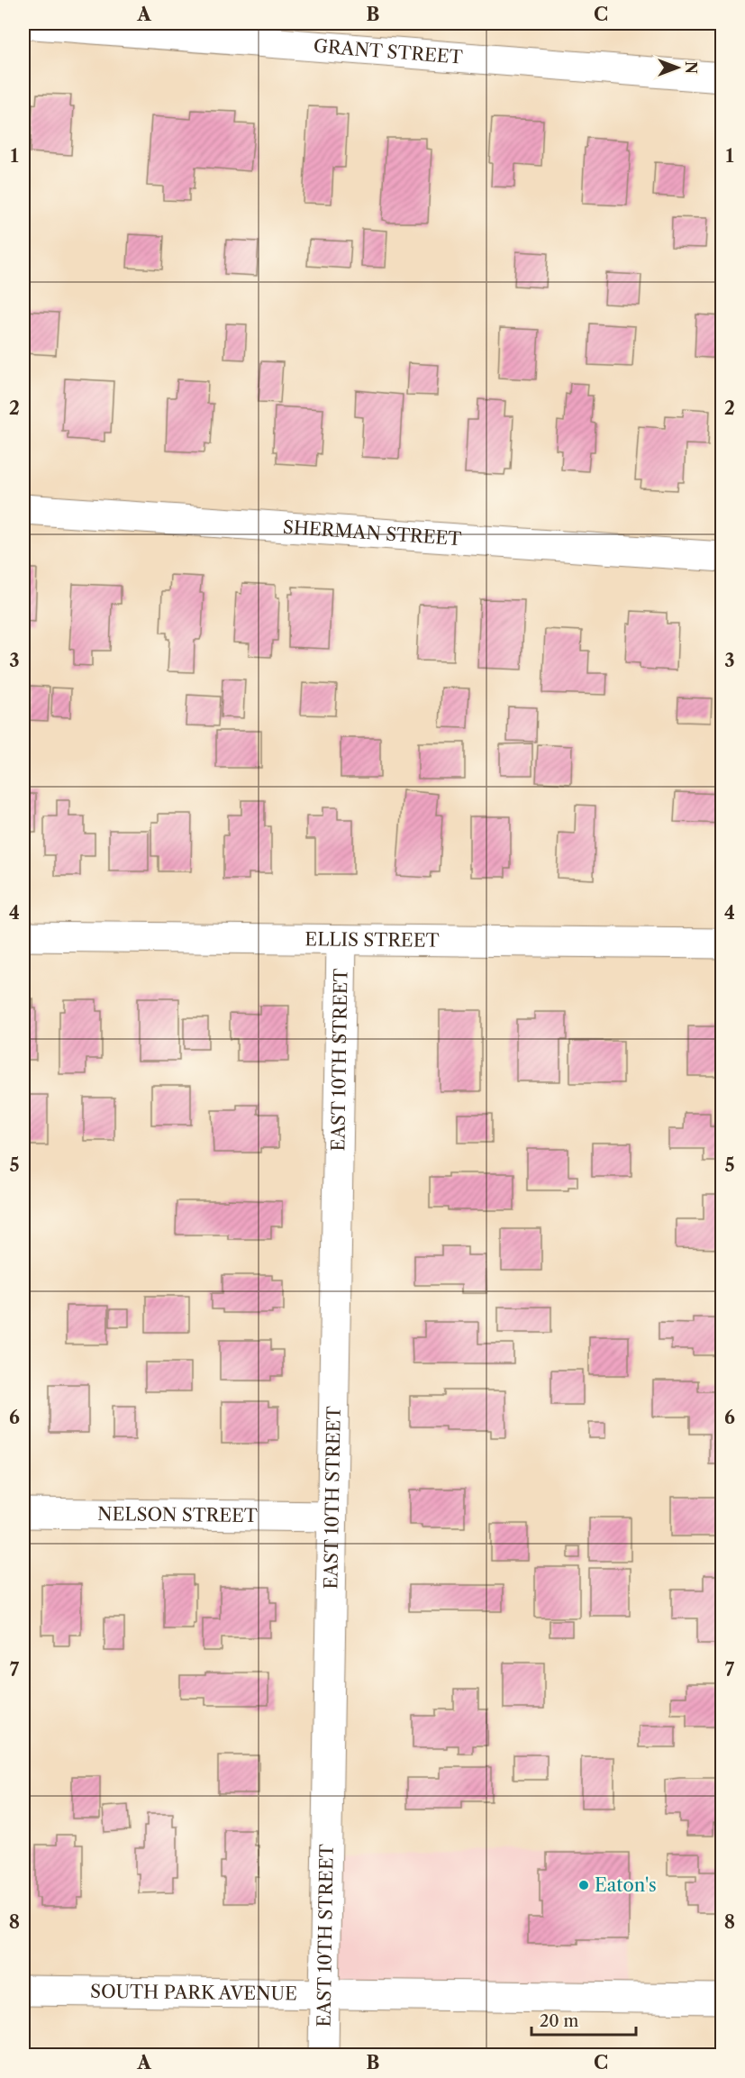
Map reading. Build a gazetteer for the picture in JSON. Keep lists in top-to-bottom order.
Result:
{
  "streets": {
    "street": [
      "GRANT STREET",
      "SHERMAN STREET",
      "ELLIS STREET",
      "EAST 10TH STREET",
      "NELSON STREET",
      "SOUTH PARK AVENUE"
    ]
  },
  "crossings": [
    ["ELLIS STREET", "EAST 10TH STREET"],
    ["EAST 10TH STREET", "NELSON STREET"],
    ["EAST 10TH STREET", "SOUTH PARK AVENUE"]
  ],
  "places": ["Eaton's"],
  "scale_bar": "20 m",
  "north": "right",
  "grid": {
    "columns": ["A", "B", "C"],
    "rows": [
      "1",
      "2",
      "3",
      "4",
      "5",
      "6",
      "7",
      "8"
    ]
  }
}
